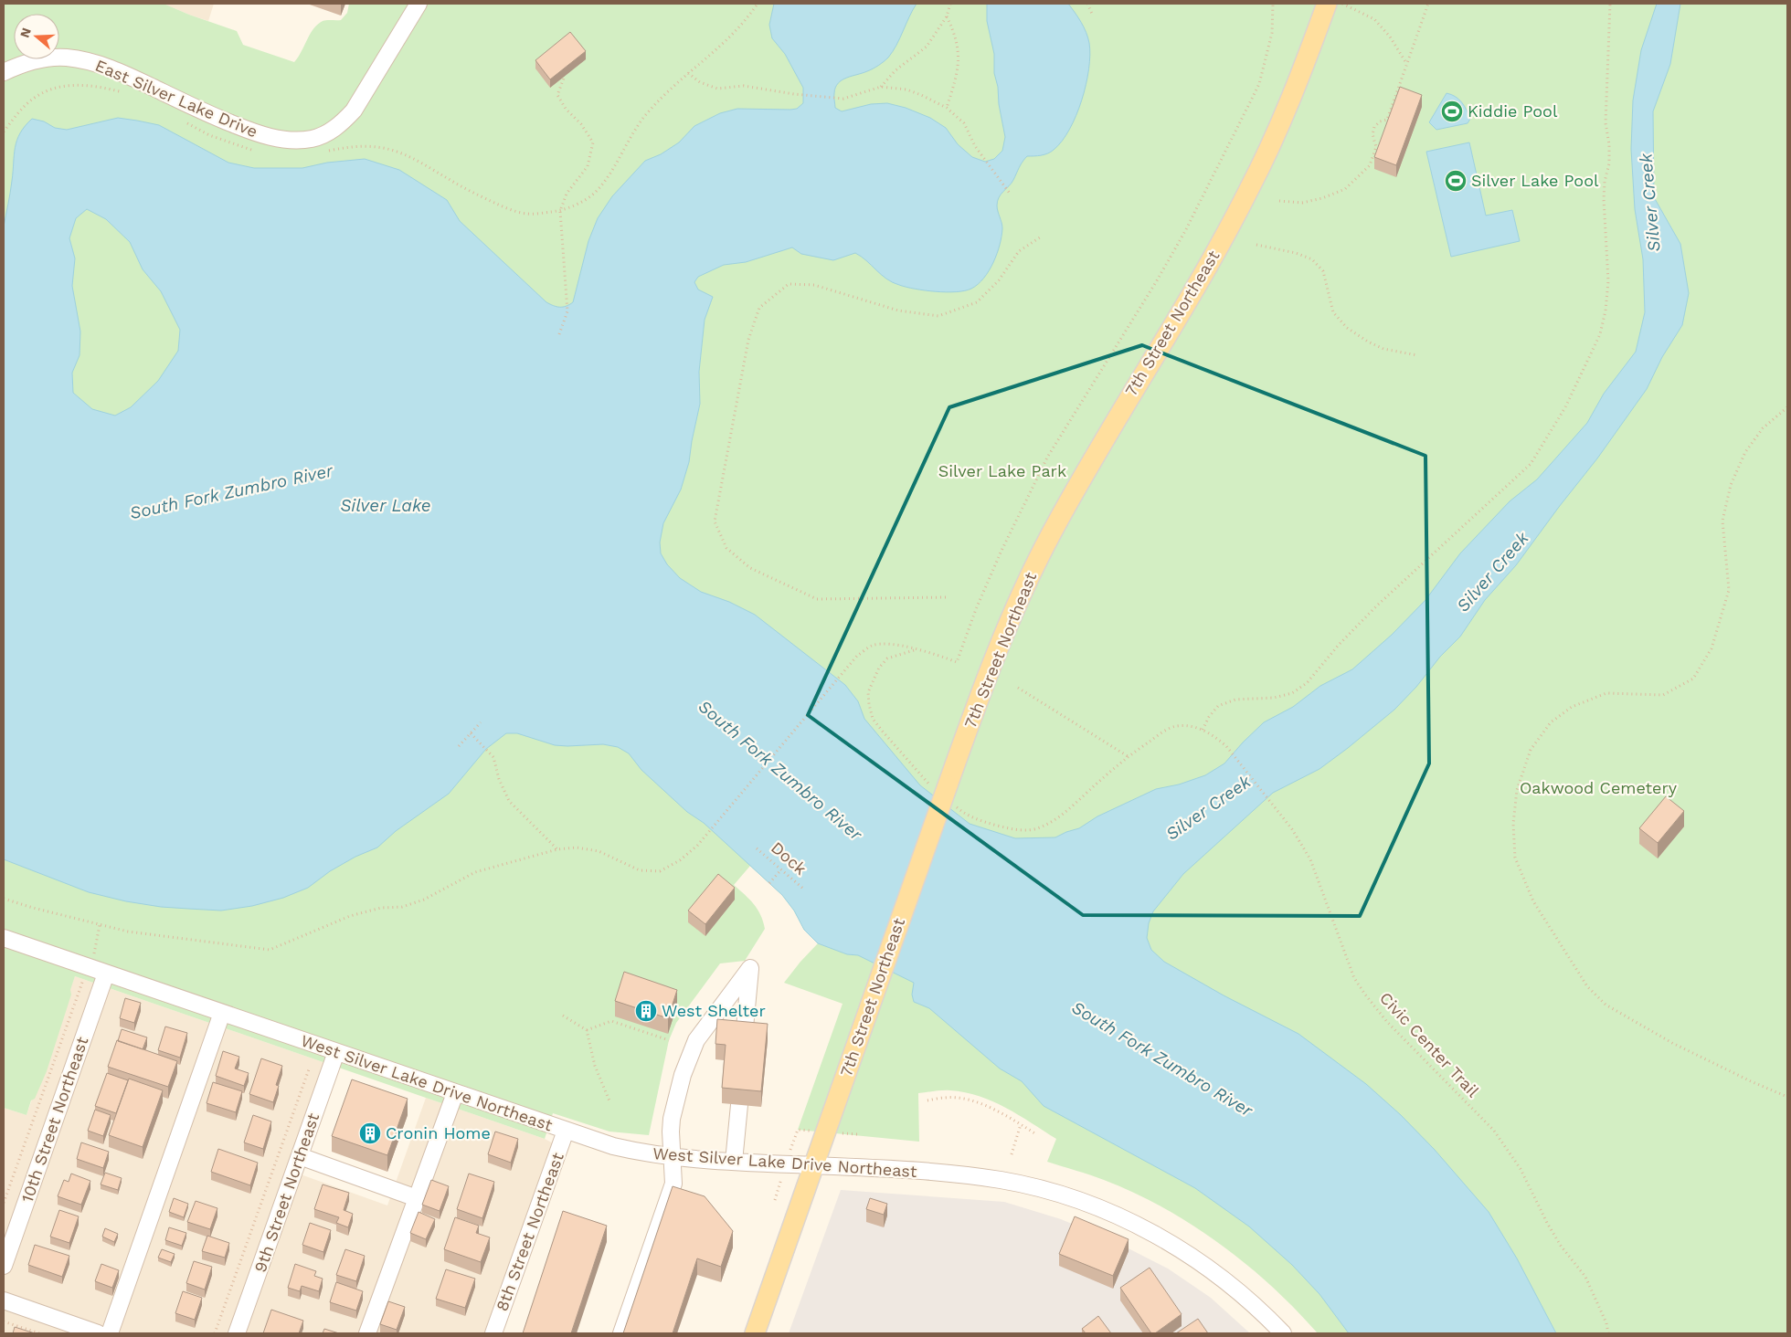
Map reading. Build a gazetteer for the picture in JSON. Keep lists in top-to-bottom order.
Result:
{
  "streets": {
    "main road": ["7th Street Northeast"],
    "street": [
      "East Silver Lake Drive",
      "West Silver Lake Drive Northeast",
      "10th Street Northeast",
      "9th Street Northeast",
      "8th Street Northeast"
    ],
    "path": ["Dock", "Civic Center Trail"]
  },
  "crossings": [
    ["7th Street Northeast", "West Silver Lake Drive Northeast"],
    ["West Silver Lake Drive Northeast", "10th Street Northeast"],
    ["West Silver Lake Drive Northeast", "9th Street Northeast"],
    ["West Silver Lake Drive Northeast", "8th Street Northeast"]
  ],
  "water": ["Silver Creek", "South Fork Zumbro River", "Silver Lake"],
  "parks": ["Silver Lake Park", "Oakwood Cemetery"],
  "places": {
    "sports": ["Kiddie Pool", "Silver Lake Pool"],
    "building": ["West Shelter", "Cronin Home"]
  },
  "north": "left"
}
